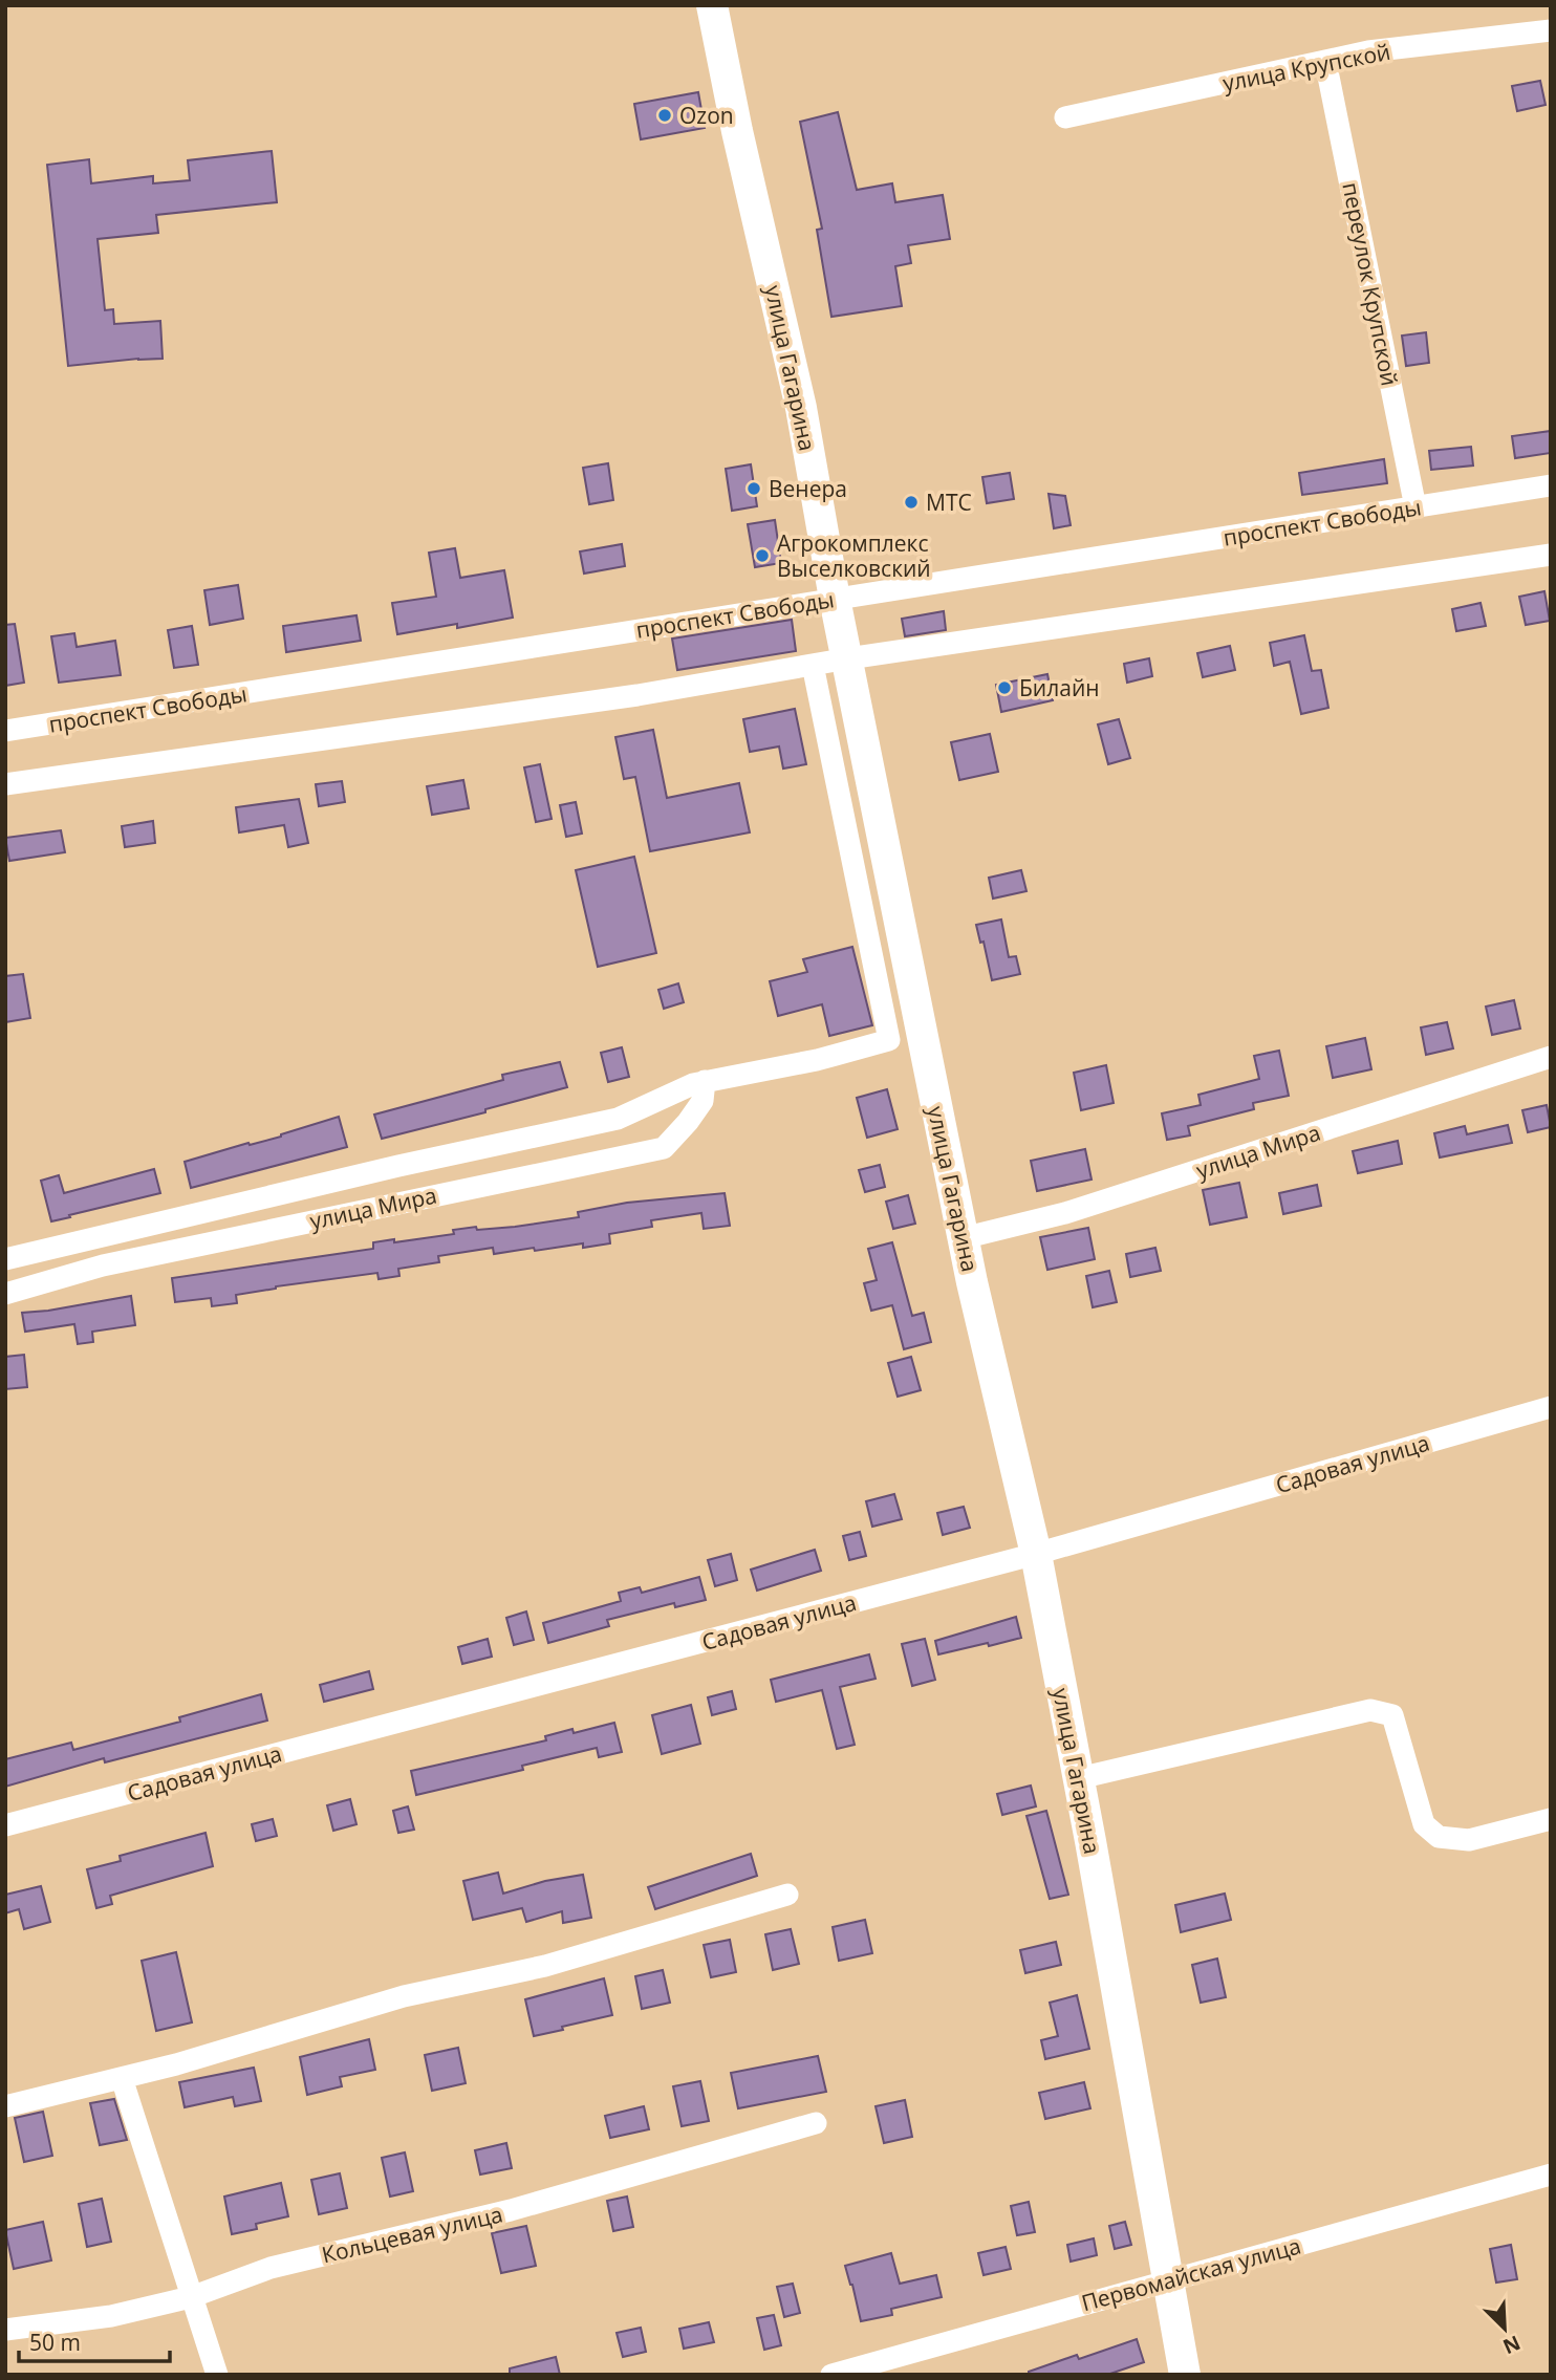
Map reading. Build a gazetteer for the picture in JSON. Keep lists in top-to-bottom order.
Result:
{
  "streets": {
    "main road": ["улица Гагарина"],
    "street": [
      "улица Крупской",
      "переулок Крупской",
      "проспект Свободы",
      "улица Мира",
      "Садовая улица",
      "Кольцевая улица",
      "Первомайская улица"
    ]
  },
  "crossings": [
    ["улица Крупской", "переулок Крупской"],
    ["переулок Крупской", "проспект Свободы"],
    ["улица Гагарина", "проспект Свободы"],
    ["улица Гагарина", "улица Мира"],
    ["улица Гагарина", "Садовая улица"],
    ["улица Гагарина", "Первомайская улица"]
  ],
  "places": [
    "Ozon",
    "Венера",
    "МТС",
    "Агрокомплекс Выселковский",
    "Билайн"
  ],
  "scale_bar": "50 m",
  "north": "bottom right"
}
